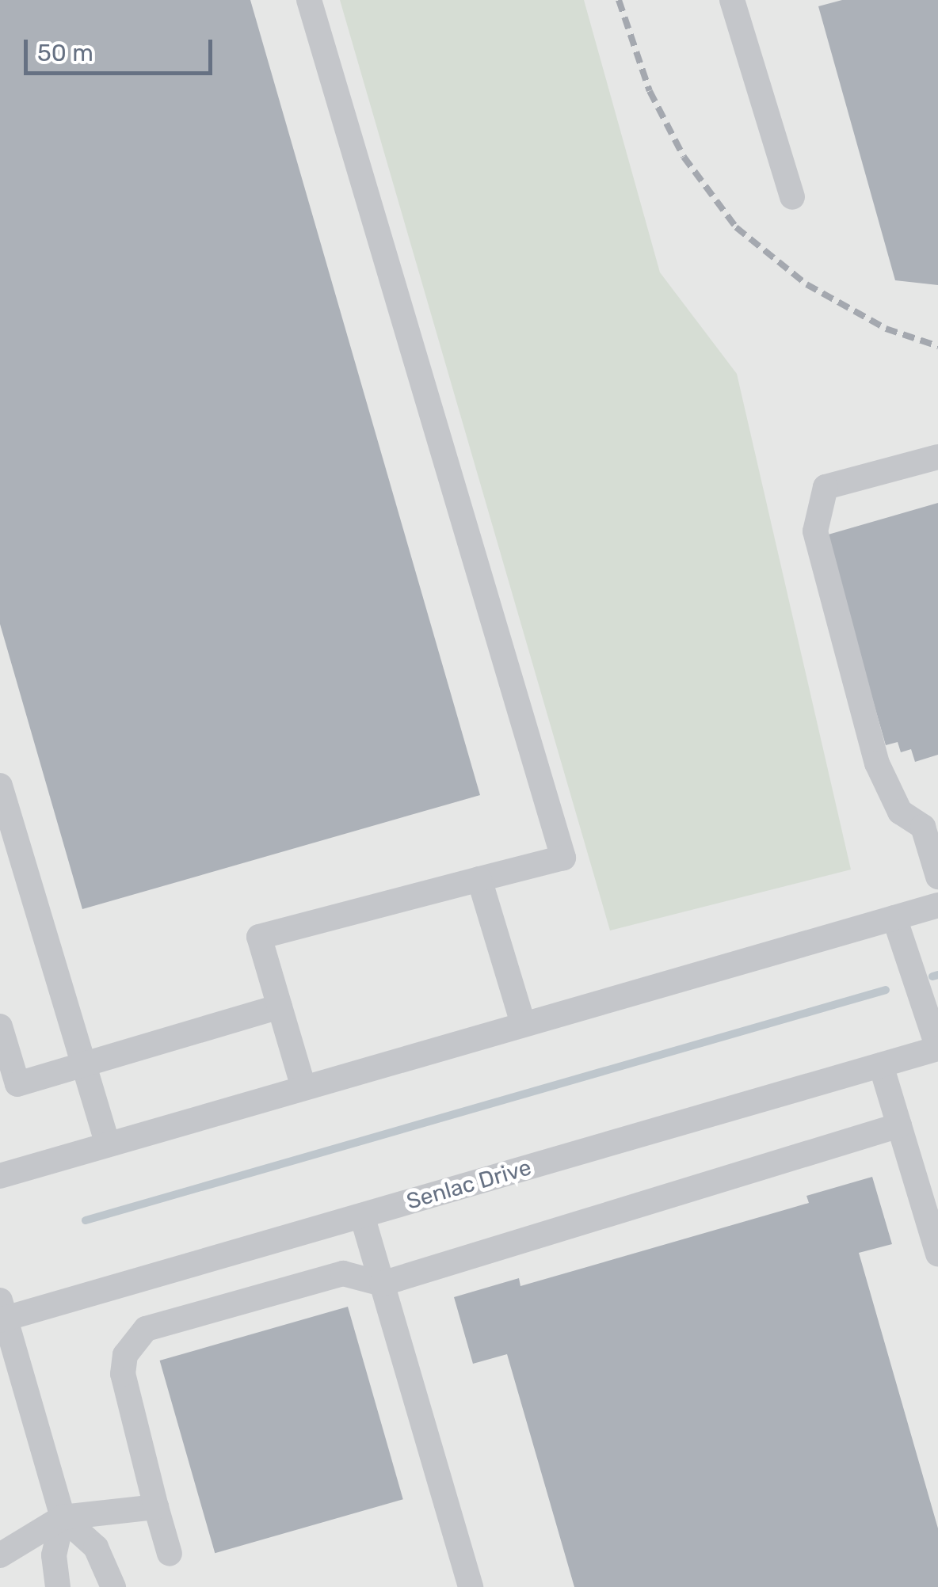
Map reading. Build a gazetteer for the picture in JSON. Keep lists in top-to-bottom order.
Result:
{
  "streets": {
    "street": ["Senlac Drive"]
  },
  "scale_bar": "50 m"
}
